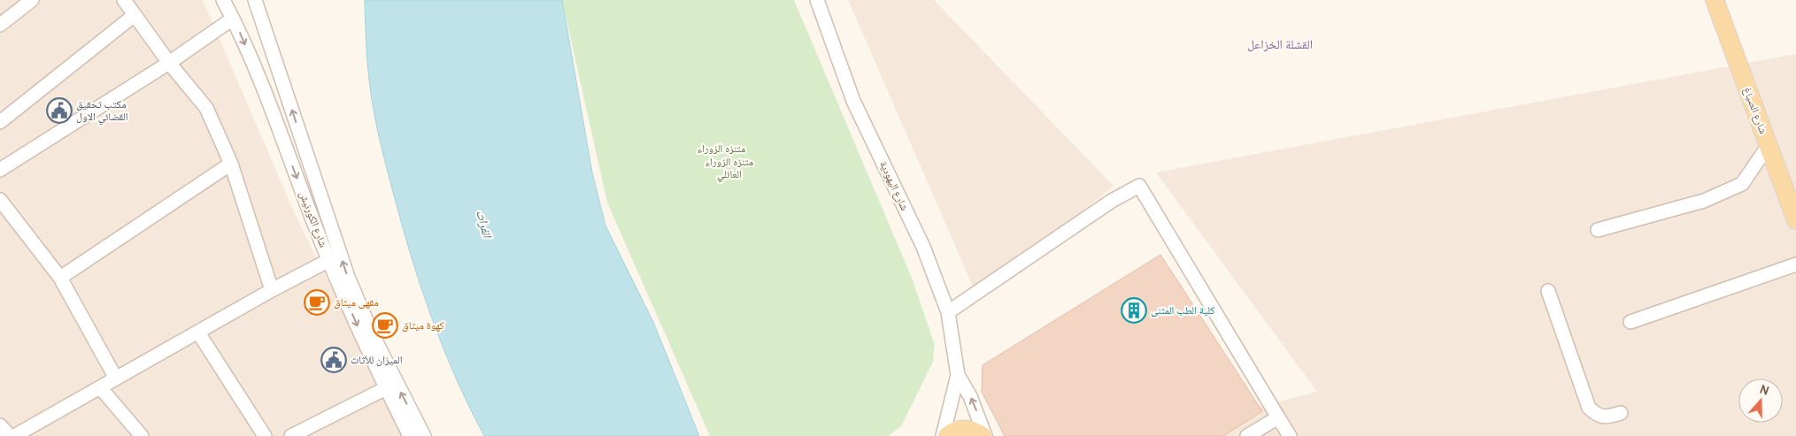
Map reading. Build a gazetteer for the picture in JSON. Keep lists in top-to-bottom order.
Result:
{
  "streets": {
    "main road": ["شارع الصياغ"],
    "street": ["شارع اليهودية", "شارع الكورنيش"]
  },
  "districts": ["القشلة الخزاعل"],
  "water": ["الفرات"],
  "parks": ["متنزه الزوراء", "متنزه الزوراء العائلي"],
  "places": {
    "public building": ["مكتب تحقيق القضائي الاول", "الميزان للأثاث"],
    "cafe": ["مقهى ميثاق", "كهوة ميثاق"],
    "building": ["كلية الطب المثنى"]
  },
  "north": "top"
}
